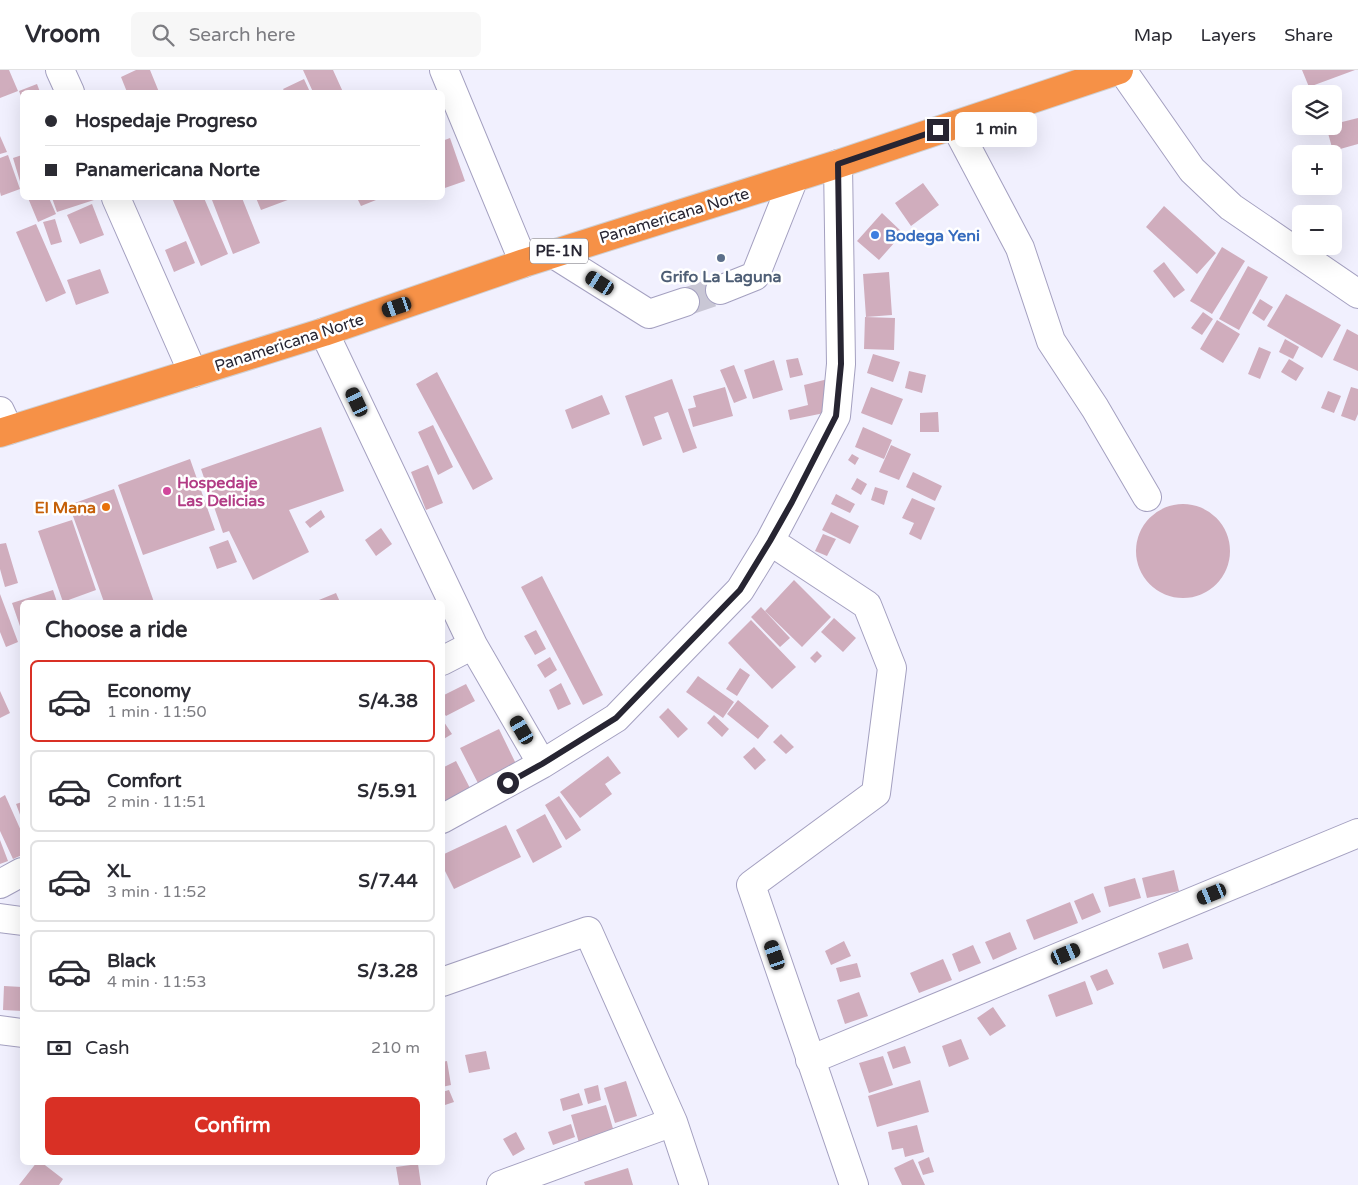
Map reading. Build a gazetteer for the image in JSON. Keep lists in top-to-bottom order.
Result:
{
  "streets": {
    "highway": ["Panamericana Norte", "PE-1N"]
  },
  "places": [
    "Bodega Yeni",
    "Grifo La Laguna",
    "Hospedaje Las Delicias",
    "El Mana"
  ],
  "page": {
    "header": "Vroom",
    "search": "Search here",
    "nav": ["Map", "Layers", "Share"],
    "map_buttons": ["+", "−"],
    "banner": ["Hospedaje Progreso", "Panamericana Norte"],
    "bubble": "1 min",
    "heading": "Choose a ride",
    "list": [
      {
        "name": "Economy",
        "note": "1 min · 11:50",
        "value": "S/4.38"
      },
      {
        "name": "Comfort",
        "note": "2 min · 11:51",
        "value": "S/5.91"
      },
      {
        "name": "XL",
        "note": "3 min · 11:52",
        "value": "S/7.44"
      },
      {
        "name": "Black",
        "note": "4 min · 11:53",
        "value": "S/3.28"
      }
    ],
    "pay": ["Cash", "210 m"],
    "buttons": "Confirm"
  }
}
